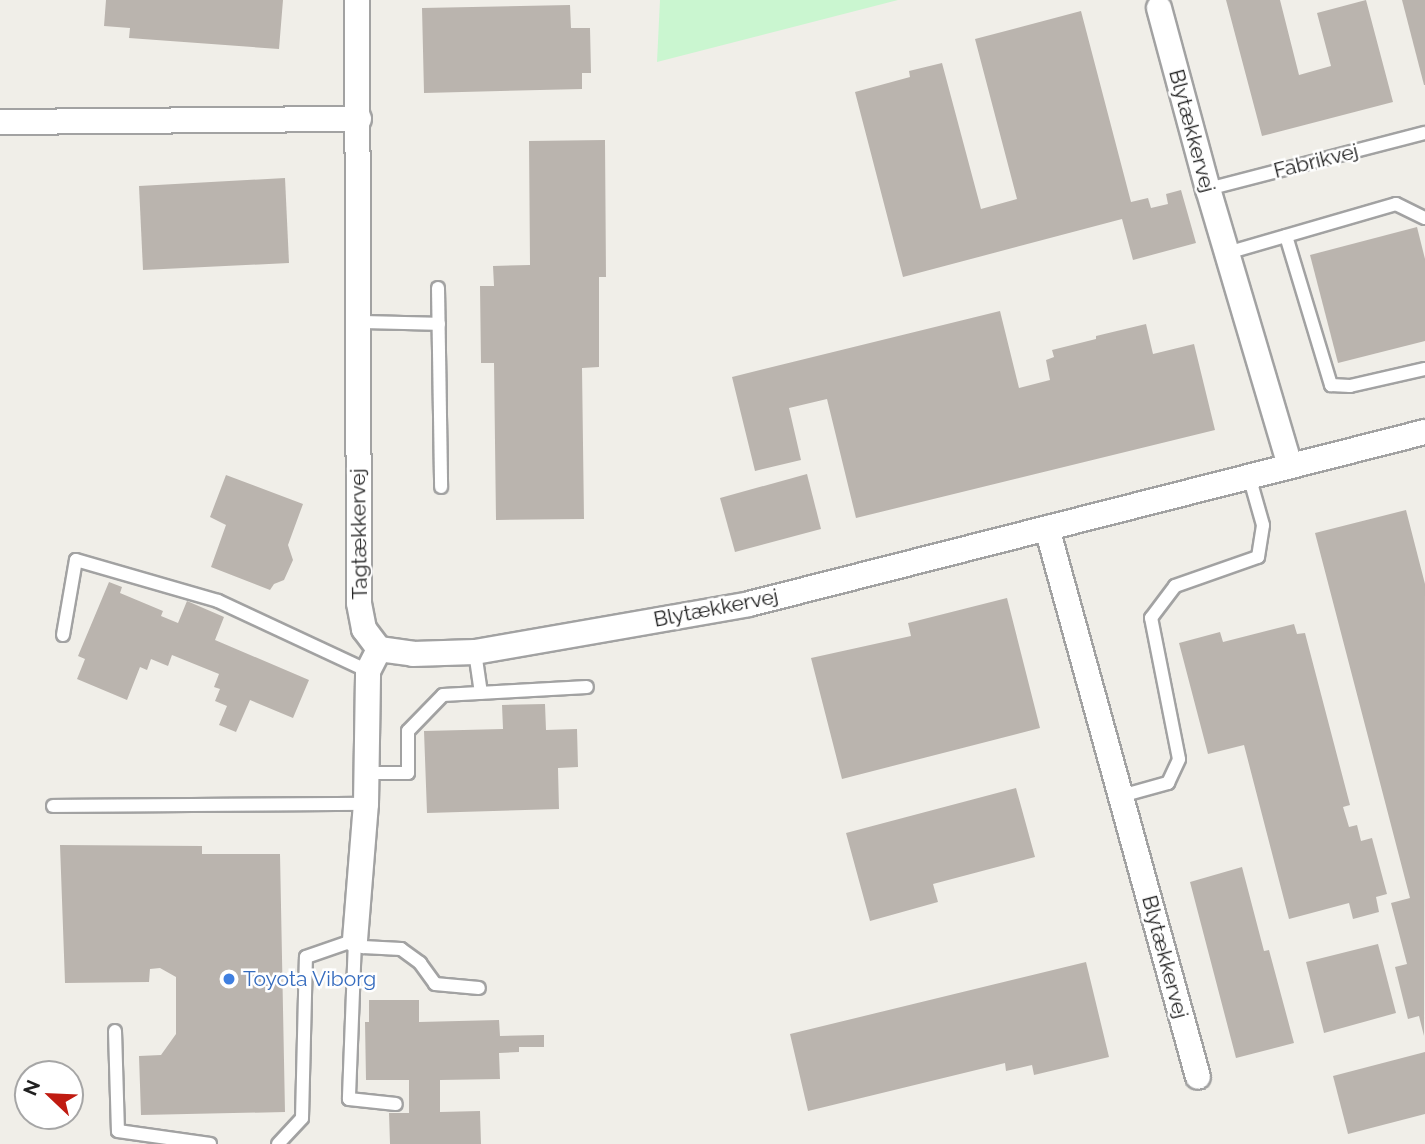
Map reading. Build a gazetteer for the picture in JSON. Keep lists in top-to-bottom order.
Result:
{
  "streets": {
    "street": ["Blytækkervej", "Tagtækkervej"],
    "lane": ["Fabrikvej"]
  },
  "crossings": [
    ["Blytækkervej", "Fabrikvej"],
    ["Blytækkervej", "Tagtækkervej"]
  ],
  "places": ["Toyota Viborg"],
  "north": "top left"
}
